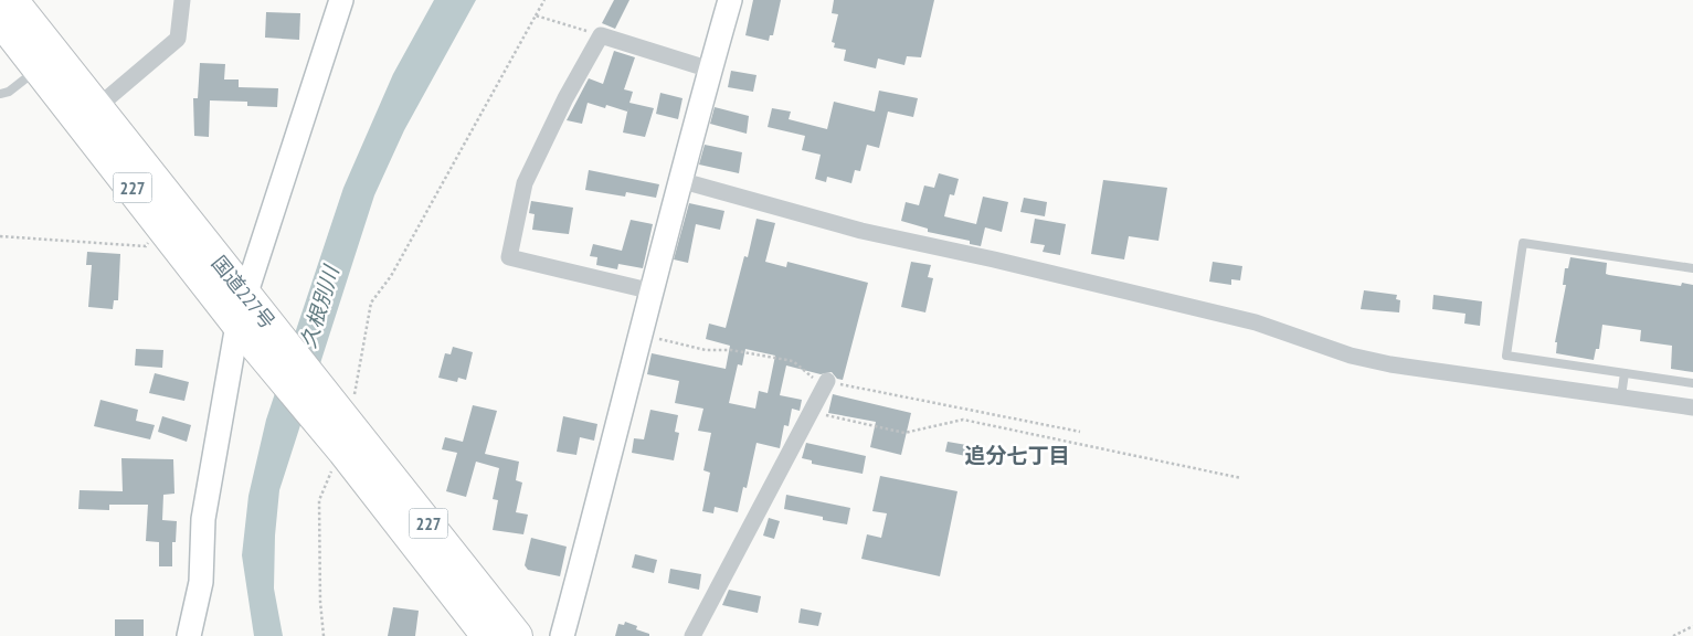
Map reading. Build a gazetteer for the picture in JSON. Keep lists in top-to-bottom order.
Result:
{
  "streets": {
    "highway": ["227", "国道227号"]
  },
  "districts": ["追分七丁目"],
  "water": ["久根別川"]
}
